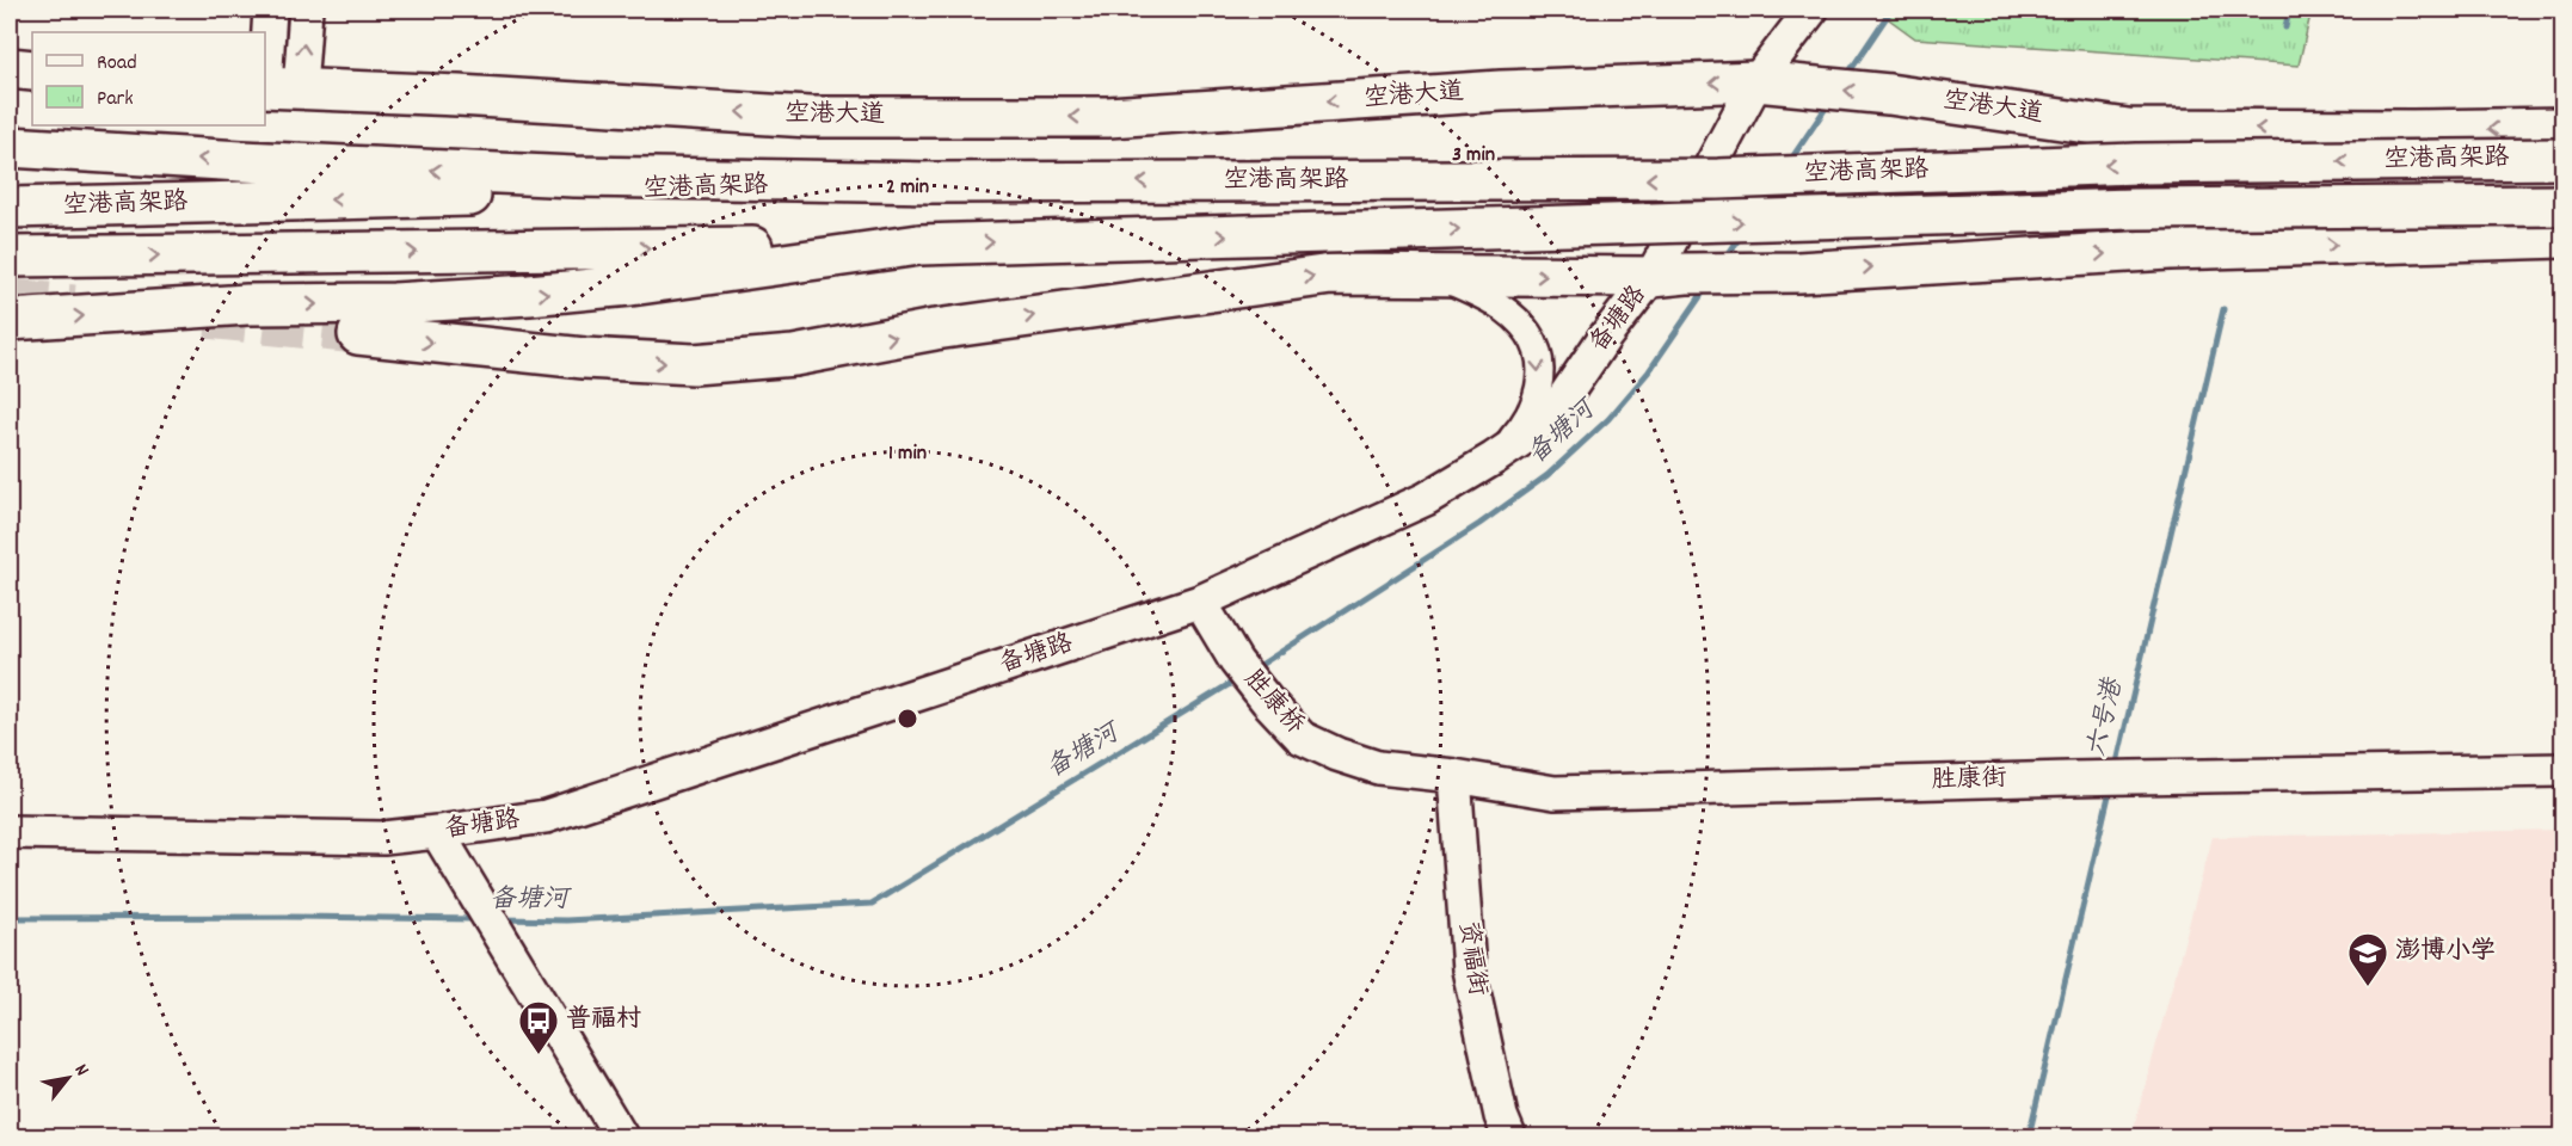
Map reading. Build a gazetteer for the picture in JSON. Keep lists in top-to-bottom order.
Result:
{
  "streets": {
    "main road": ["空港大道", "空港高架路"],
    "street": [
      "备塘路",
      "胜康桥",
      "胜康街",
      "资福街"
    ]
  },
  "crossings": [
    ["空港大道", "备塘路"],
    ["备塘路", "胜康桥"],
    ["胜康桥", "胜康街"],
    ["胜康街", "资福街"]
  ],
  "water": ["备塘河", "六号港"],
  "places": {
    "school or university": ["澎博小学"],
    "bus stop": ["普福村"]
  },
  "legend": ["Road", "Park"],
  "north": "top right",
  "rings": ["3 min", "2 min", "1 min"]
}
